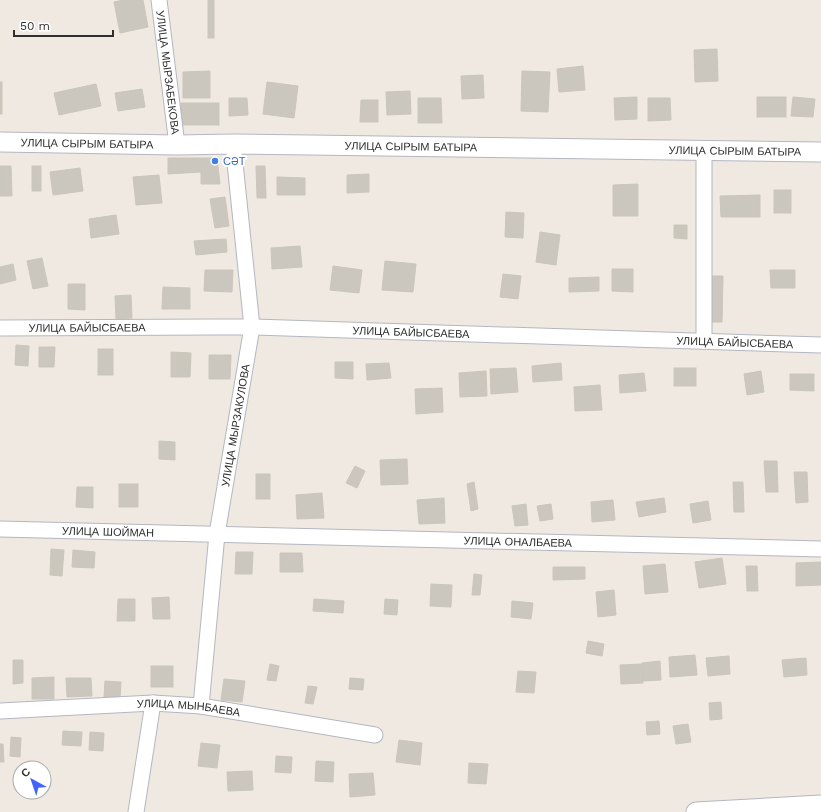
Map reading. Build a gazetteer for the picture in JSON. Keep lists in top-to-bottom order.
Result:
{
  "streets": {
    "street": [
      "УЛИЦА МЫРЗАБЕКОВА",
      "УЛИЦА СЫРЫМ БАТЫРА",
      "УЛИЦА БАЙЫСБАЕВА",
      "УЛИЦА МЫРЗАКУЛОВА",
      "УЛИЦА ШОЙМАН",
      "УЛИЦА ОНАЛБАЕВА",
      "УЛИЦА МЫНБАЕВА"
    ]
  },
  "crossings": [
    ["УЛИЦА МЫРЗАБЕКОВА", "УЛИЦА СЫРЫМ БАТЫРА"],
    ["УЛИЦА СЫРЫМ БАТЫРА", "УЛИЦА МЫРЗАКУЛОВА"],
    ["УЛИЦА БАЙЫСБАЕВА", "УЛИЦА МЫРЗАКУЛОВА"],
    ["УЛИЦА МЫРЗАКУЛОВА", "УЛИЦА ШОЙМАН"],
    ["УЛИЦА МЫРЗАКУЛОВА", "УЛИЦА ОНАЛБАЕВА"],
    ["УЛИЦА МЫРЗАКУЛОВА", "УЛИЦА МЫНБАЕВА"],
    ["УЛИЦА ШОЙМАН", "УЛИЦА ОНАЛБАЕВА"]
  ],
  "places": ["СƏТ"],
  "scale_bar": "50 m",
  "north": "top left"
}
